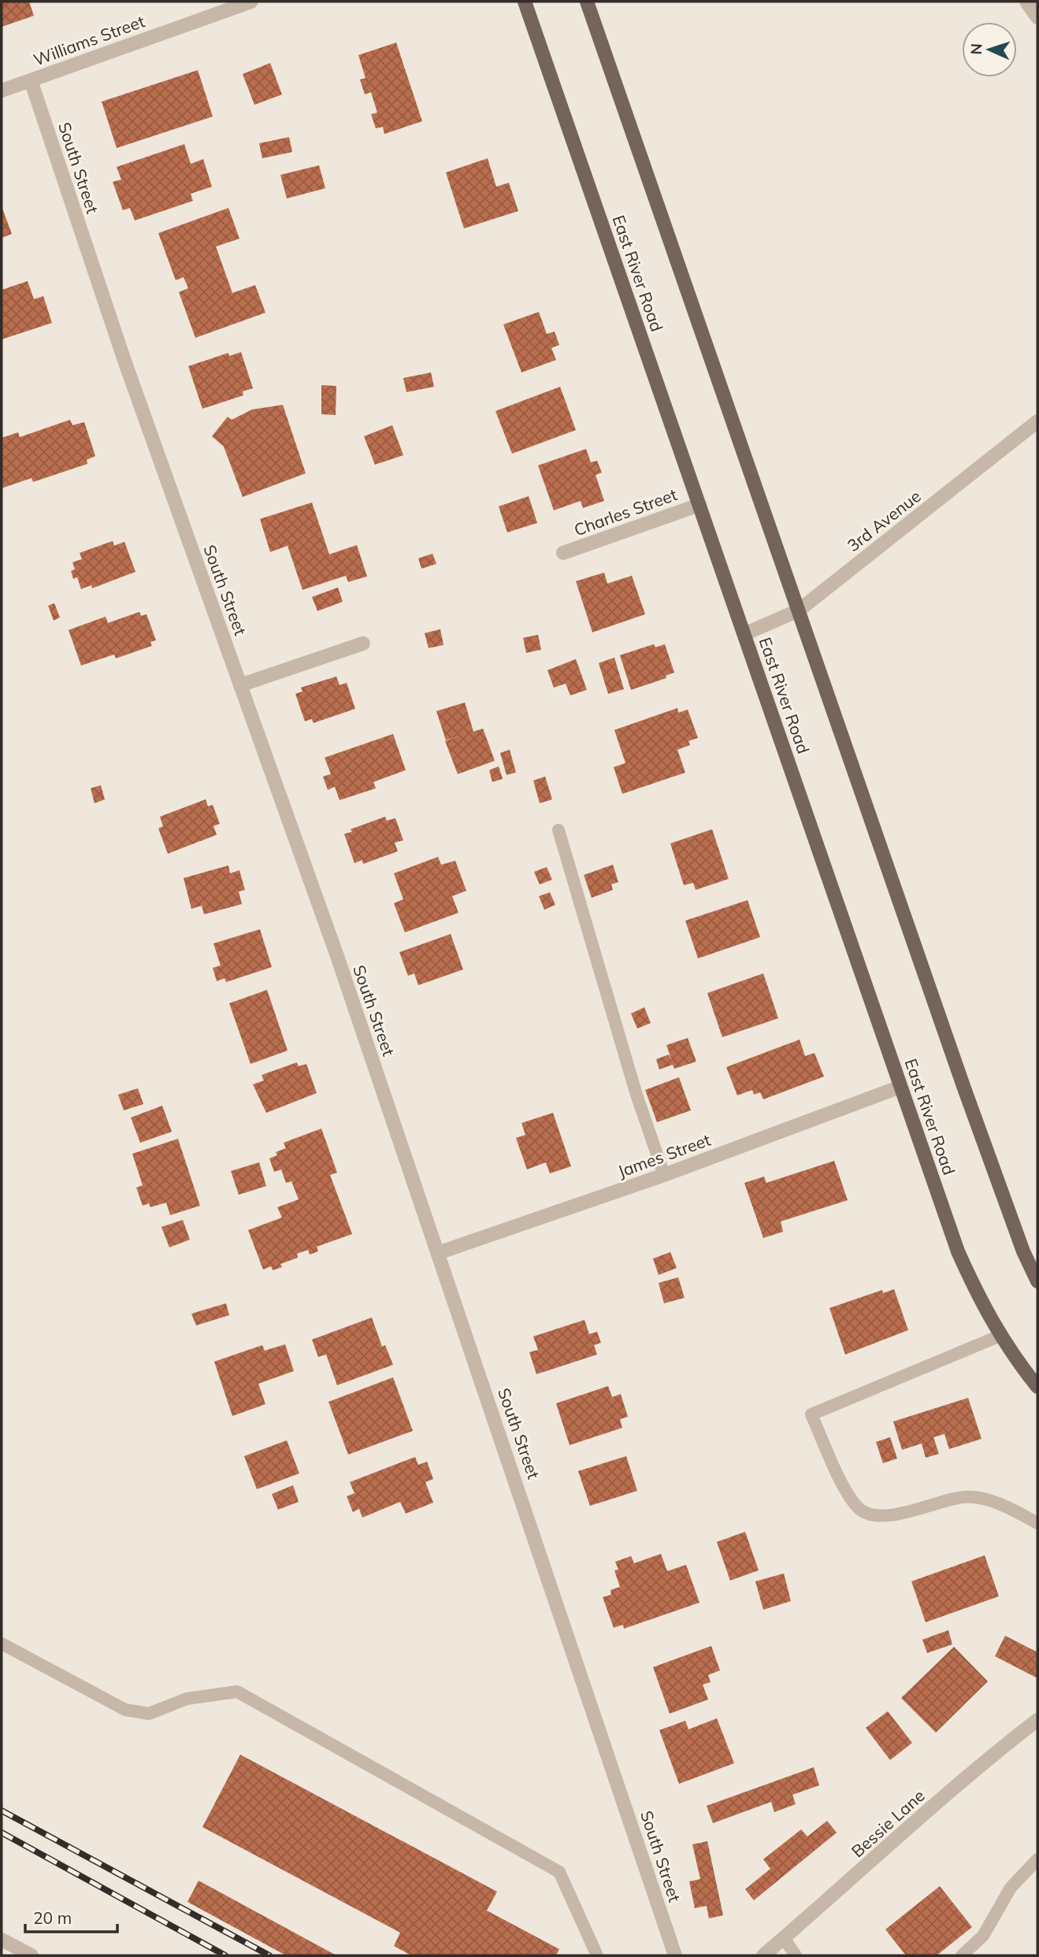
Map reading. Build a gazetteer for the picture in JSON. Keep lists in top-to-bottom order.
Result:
{
  "streets": {
    "main road": ["East River Road"],
    "street": [
      "Williams Street",
      "South Street",
      "Charles Street",
      "3rd Avenue",
      "James Street",
      "Bessie Lane"
    ]
  },
  "crossings": [
    ["Williams Street", "South Street"],
    ["South Street", "James Street"],
    ["East River Road", "Charles Street"],
    ["East River Road", "3rd Avenue"],
    ["East River Road", "James Street"]
  ],
  "scale_bar": "20 m",
  "north": "left"
}
